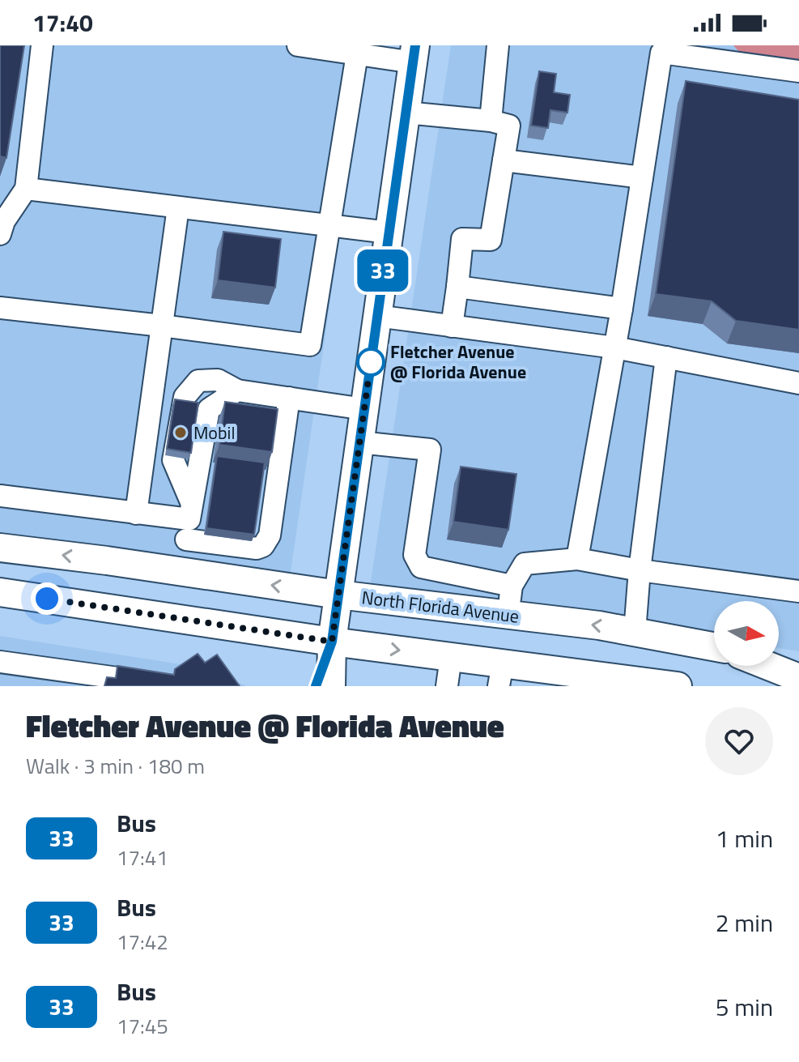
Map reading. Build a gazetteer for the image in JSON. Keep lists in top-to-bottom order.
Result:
{
  "streets": {
    "main road": ["North Florida Avenue"]
  },
  "places": ["Fletcher Avenue @ Florida Avenue", "Mobil"],
  "lines": ["bus line 33"],
  "north": "right",
  "page": {
    "status": "17:40",
    "on_map": "33",
    "heading": ["Fletcher Avenue @ Florida Avenue", "Walk · 3 min · 180 m"],
    "list": [
      {
        "mark": "33",
        "name": "Bus",
        "note": "17:41",
        "value": "1 min"
      },
      {
        "mark": "33",
        "name": "Bus",
        "note": "17:42",
        "value": "2 min"
      },
      {
        "mark": "33",
        "name": "Bus",
        "note": "17:45",
        "value": "5 min"
      }
    ]
  }
}
